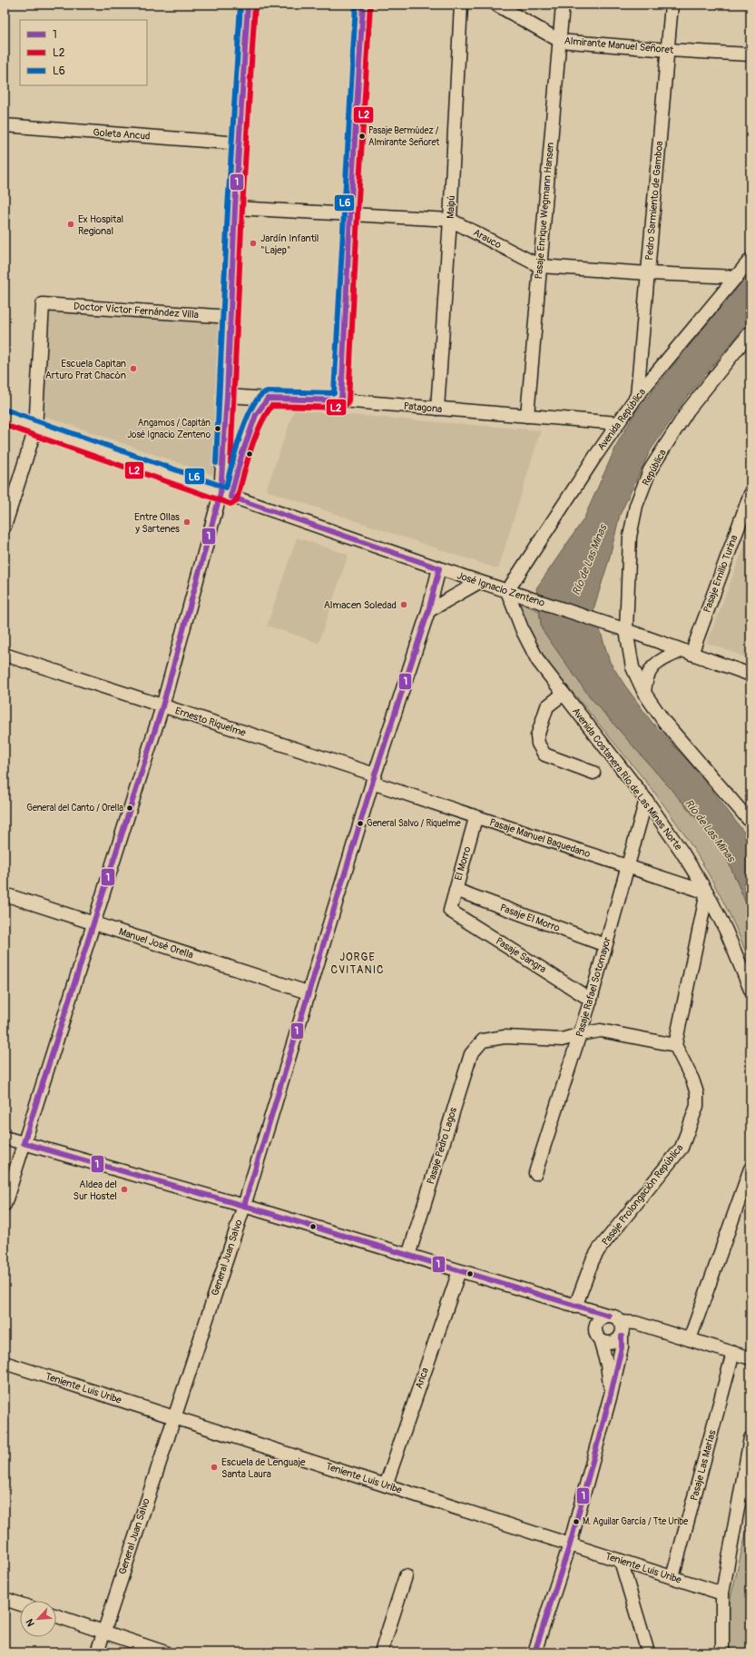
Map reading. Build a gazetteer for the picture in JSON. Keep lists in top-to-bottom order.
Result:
{
  "streets": {
    "street": [
      "Almirante Manuel Señoret",
      "Goleta Ancud",
      "Pedro Sarmiento de Gamboa",
      "Maipú",
      "Pasaje Enrique Wegmann Hansen",
      "Arauco",
      "Doctor Víctor Fernández Villa",
      "Patagona",
      "Avenida República",
      "República",
      "Pasaje Emilio Turina",
      "José Ignacio Zenteno",
      "Ernesto Riquelme",
      "Avenida Costanera Río de Las Minas Norte",
      "Pasaje Manuel Baquedano",
      "El Morro",
      "Pasaje El Morro",
      "Manuel José Orella",
      "Pasaje Sangra",
      "Pasaje Rafael Sotomayor",
      "Pasaje Pedro Lagos",
      "Pasaje Prolongación República",
      "General Juan Salvo",
      "Arica",
      "Teniente Luis Uribe",
      "Pasaje Las Marías"
    ]
  },
  "crossings": [
    ["Almirante Manuel Señoret", "Pedro Sarmiento de Gamboa"],
    ["Almirante Manuel Señoret", "Pasaje Enrique Wegmann Hansen"],
    ["Pedro Sarmiento de Gamboa", "Arauco"],
    ["Pedro Sarmiento de Gamboa", "Avenida República"],
    ["Maipú", "Arauco"],
    ["Maipú", "Patagona"],
    ["Pasaje Enrique Wegmann Hansen", "Arauco"],
    ["Pasaje Enrique Wegmann Hansen", "Patagona"],
    ["Arauco", "Avenida República"],
    ["Doctor Víctor Fernández Villa", "José Ignacio Zenteno"],
    ["Patagona", "Avenida República"],
    ["Avenida República", "José Ignacio Zenteno"],
    ["Avenida República", "Avenida Costanera Río de Las Minas Norte"],
    ["República", "José Ignacio Zenteno"],
    ["Pasaje Emilio Turina", "José Ignacio Zenteno"],
    ["José Ignacio Zenteno", "Avenida Costanera Río de Las Minas Norte"],
    ["José Ignacio Zenteno", "General Juan Salvo"],
    ["Ernesto Riquelme", "Pasaje Manuel Baquedano"],
    ["Ernesto Riquelme", "General Juan Salvo"],
    ["Avenida Costanera Río de Las Minas Norte", "Pasaje Manuel Baquedano"],
    ["Avenida Costanera Río de Las Minas Norte", "Pasaje Rafael Sotomayor"],
    ["Pasaje Manuel Baquedano", "El Morro"],
    ["Pasaje Manuel Baquedano", "Pasaje Rafael Sotomayor"],
    ["Pasaje Manuel Baquedano", "General Juan Salvo"],
    ["El Morro", "Pasaje El Morro"],
    ["El Morro", "Pasaje Sangra"],
    ["Pasaje El Morro", "Pasaje Rafael Sotomayor"],
    ["Manuel José Orella", "General Juan Salvo"],
    ["Pasaje Sangra", "Pasaje Rafael Sotomayor"],
    ["Pasaje Rafael Sotomayor", "Pasaje Pedro Lagos"],
    ["General Juan Salvo", "Teniente Luis Uribe"],
    ["Arica", "Teniente Luis Uribe"],
    ["Teniente Luis Uribe", "Pasaje Las Marías"]
  ],
  "districts": ["JORGE CVITANIC"],
  "water": ["Río de Las Minas"],
  "places": [
    "Pasaje Bermúdez / Almirante Señoret",
    "Ex Hospital Regional",
    "Jardín Infantil \"Lajep\"",
    "Escuela Capitan Arturo Prat Chacón",
    "Angamos / Capitán José Ignacio Zenteno",
    "Entre Ollas y Sartenes",
    "Almacen Soledad",
    "General del Canto / Orella",
    "General Salvo / Riquelme",
    "Aldea del Sur Hostel",
    "Escuela de Lenguaje Santa Laura",
    "M. Aguilar García / Tte Uribe"
  ],
  "lines": ["transit line 1", "transit line L2", "transit line L6"],
  "legend": ["1", "L2", "L6"],
  "north": "bottom left"
}
